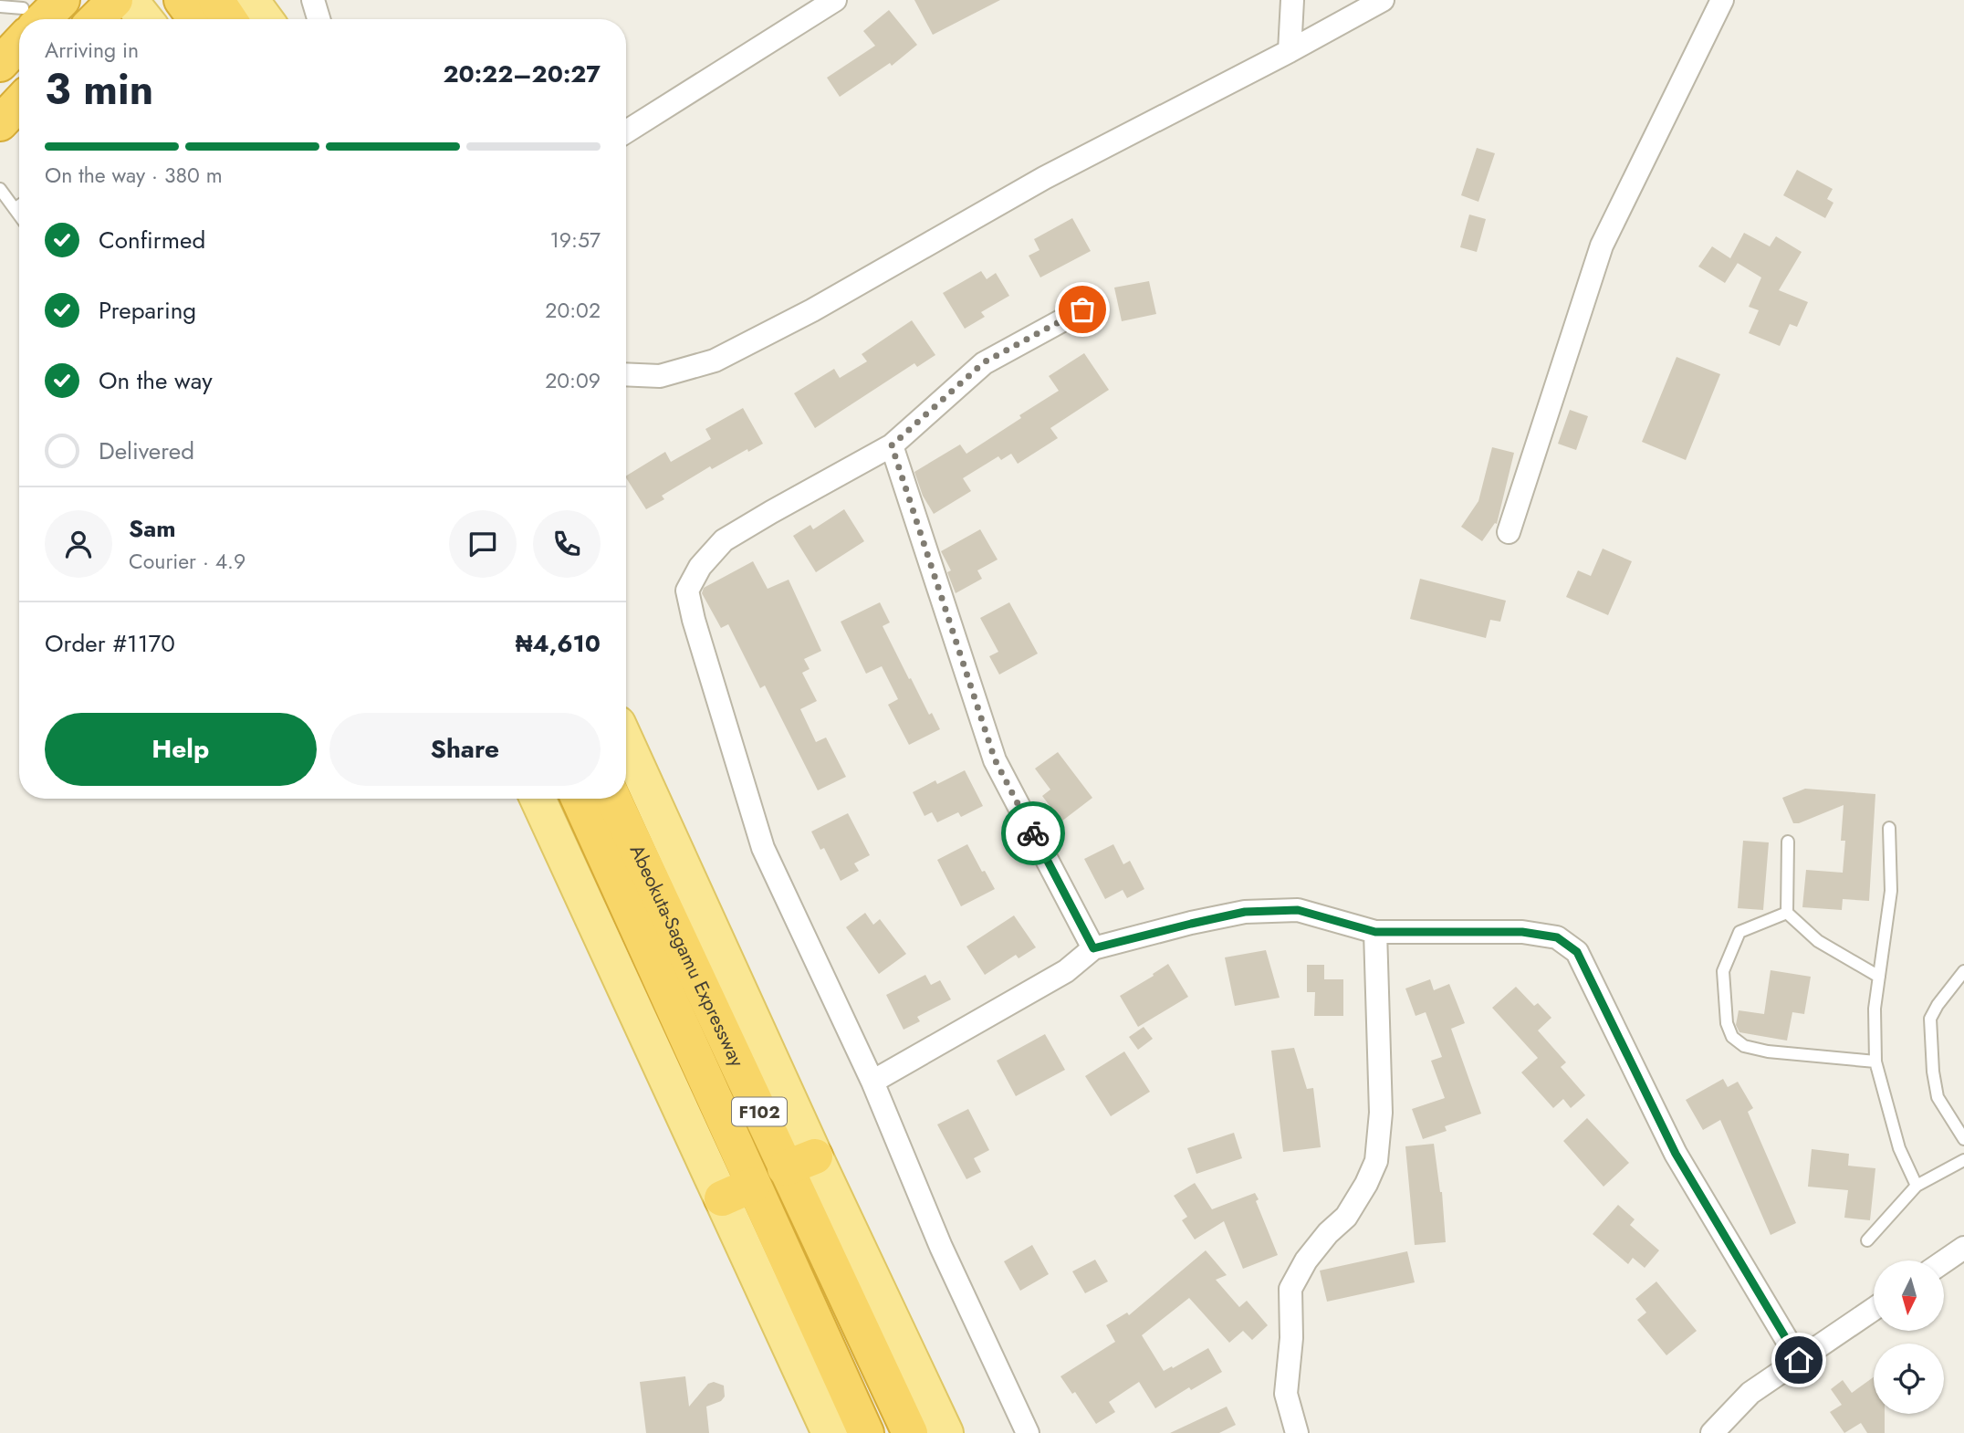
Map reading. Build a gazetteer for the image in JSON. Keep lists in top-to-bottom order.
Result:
{
  "streets": {
    "highway": ["Abeokuta-Sagamu Expressway", "F102"]
  },
  "north": "bottom",
  "page": {
    "heading": ["3 min", "Arriving in", "20:22–20:27"],
    "panel": [
      "Sam",
      "Courier · 4.9",
      "Order #1170",
      "₦4,610"
    ],
    "bar": "On the way · 380 m",
    "list": [
      ["Confirmed", "19:57"],
      ["Preparing", "20:02"],
      ["On the way", "20:09"],
      "Delivered"
    ],
    "buttons": ["Help", "Share"]
  }
}
